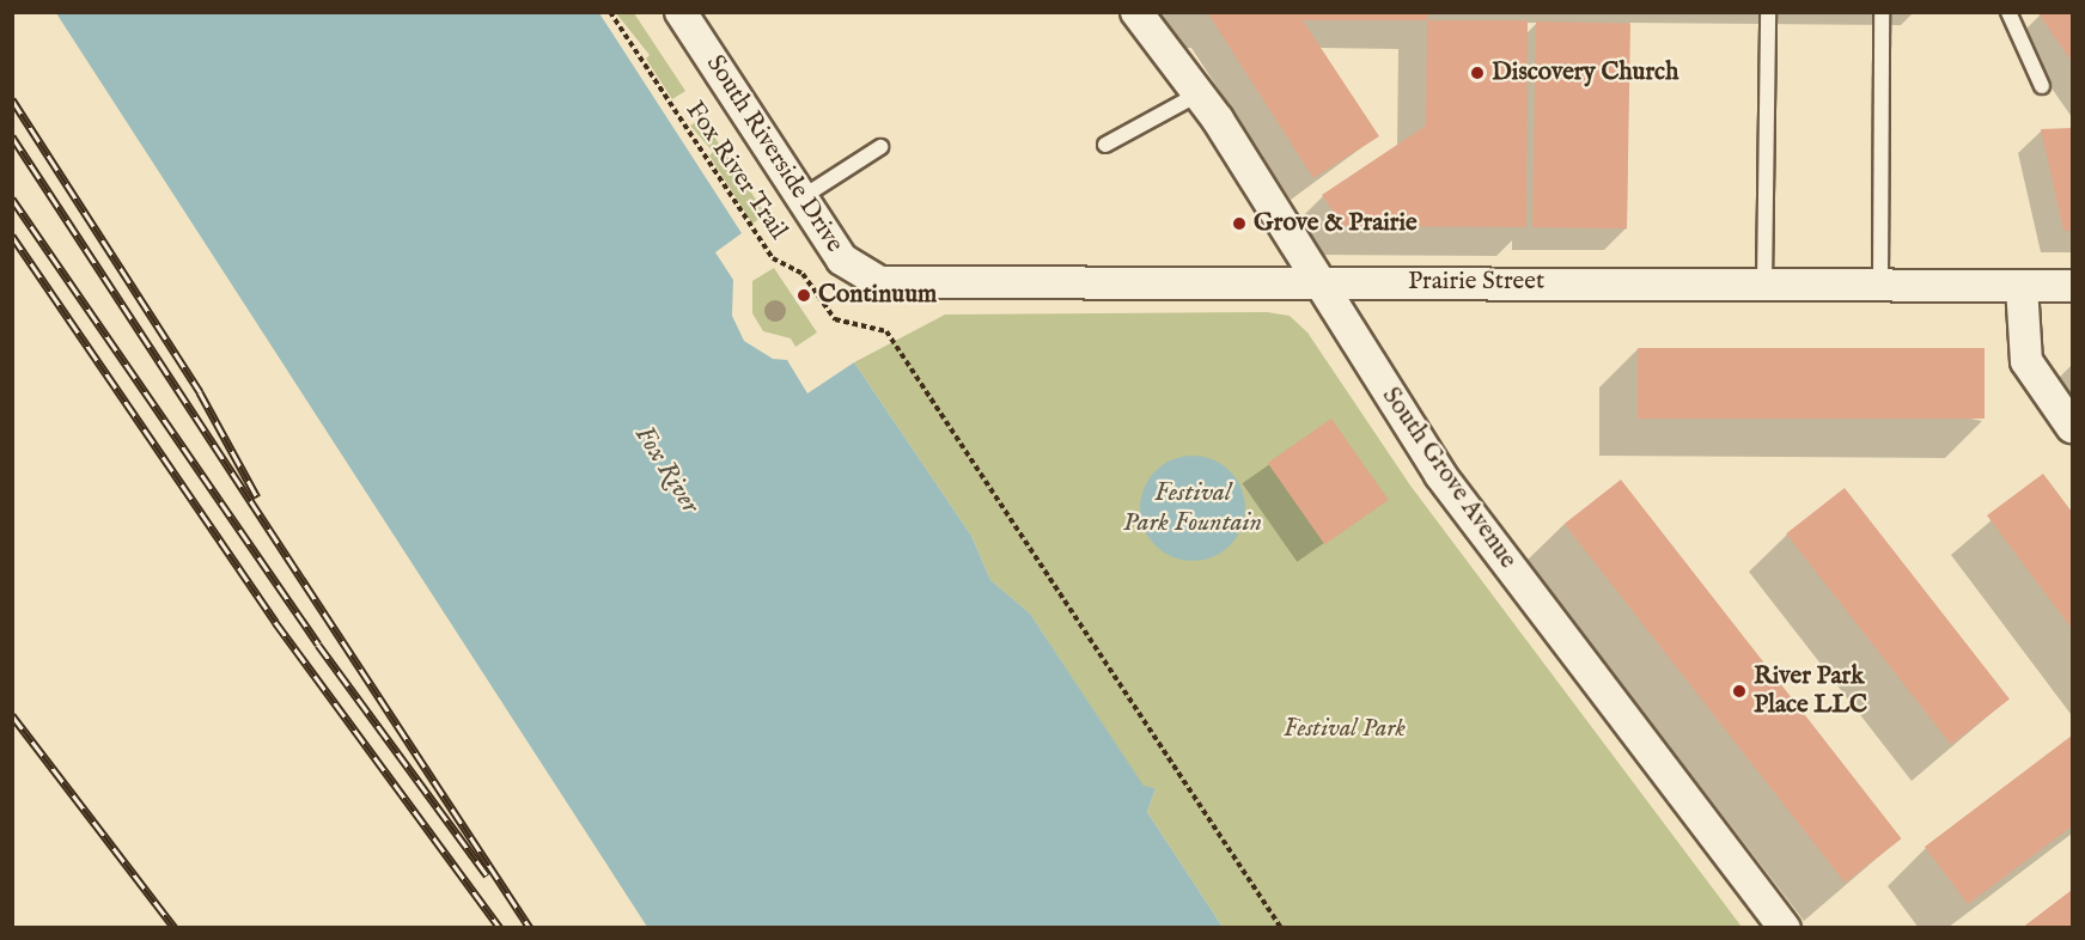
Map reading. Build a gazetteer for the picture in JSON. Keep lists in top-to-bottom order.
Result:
{
  "streets": {
    "street": ["South Riverside Drive", "Prairie Street", "South Grove Avenue"],
    "path": ["Fox River Trail"]
  },
  "crossings": [
    ["South Riverside Drive", "Prairie Street"],
    ["Prairie Street", "South Grove Avenue"]
  ],
  "water": ["Fox River", "Festival Park Fountain"],
  "parks": ["Festival Park"],
  "places": [
    "Discovery Church",
    "Grove & Prairie",
    "Continuum",
    "River Park Place LLC"
  ]
}
